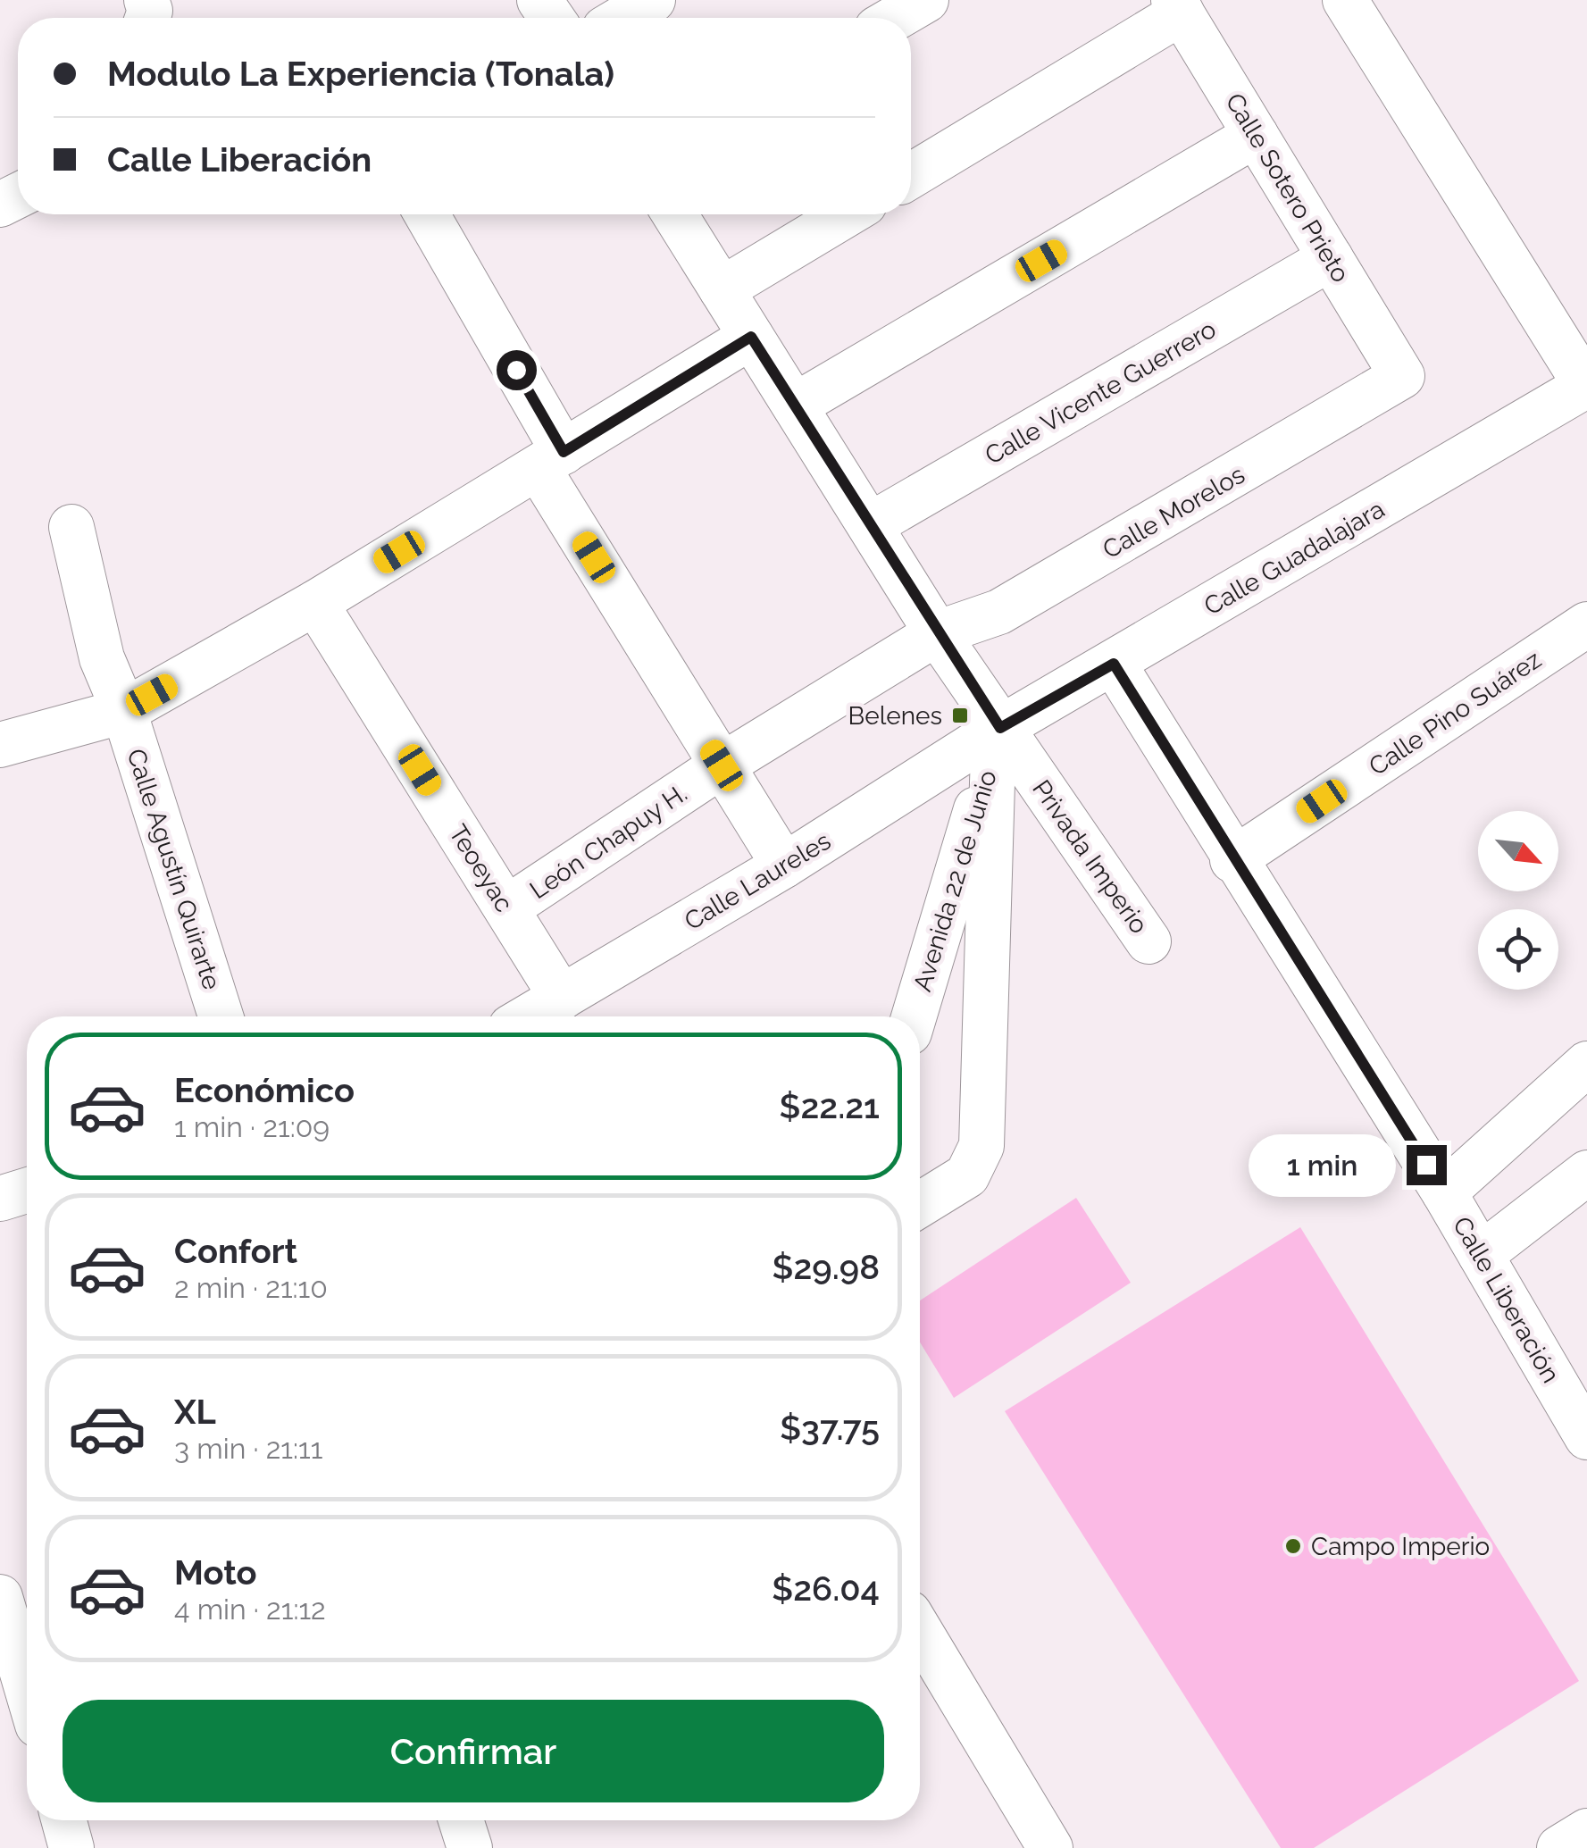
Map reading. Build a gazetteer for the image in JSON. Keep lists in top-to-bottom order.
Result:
{
  "streets": {
    "street": [
      "Calle Sotero Prieto",
      "Calle Vicente Guerrero",
      "Calle Morelos",
      "Calle Guadalajara",
      "Calle Pino Suárez",
      "León Chapuy H.",
      "Privada Imperio",
      "Teoeyac",
      "Calle Agustín Quirarte",
      "Calle Laureles",
      "Avenida 22 de Junio",
      "Calle Liberación"
    ]
  },
  "crossings": [
    ["Calle Sotero Prieto", "Calle Vicente Guerrero"],
    ["Calle Sotero Prieto", "Calle Morelos"],
    ["Calle Vicente Guerrero", "Privada Imperio"],
    ["Calle Morelos", "León Chapuy H."],
    ["Calle Morelos", "Privada Imperio"],
    ["Calle Guadalajara", "Privada Imperio"],
    ["Calle Guadalajara", "Calle Laureles"],
    ["Calle Guadalajara", "Avenida 22 de Junio"],
    ["Calle Guadalajara", "Calle Liberación"],
    ["Calle Pino Suárez", "Calle Liberación"],
    ["León Chapuy H.", "Privada Imperio"],
    ["León Chapuy H.", "Teoeyac"],
    ["Privada Imperio", "Calle Laureles"],
    ["Privada Imperio", "Avenida 22 de Junio"],
    ["Teoeyac", "Calle Laureles"],
    ["Calle Laureles", "Avenida 22 de Junio"]
  ],
  "places": {
    "transit": ["Belenes"],
    "other": ["Campo Imperio"]
  },
  "north": "bottom right",
  "page": {
    "banner": ["Modulo La Experiencia (Tonala)", "Calle Liberación"],
    "list": [
      {
        "name": "Económico",
        "note": "1 min · 21:09",
        "value": "$22.21"
      },
      {
        "name": "Confort",
        "note": "2 min · 21:10",
        "value": "$29.98"
      },
      {
        "name": "XL",
        "note": "3 min · 21:11",
        "value": "$37.75"
      },
      {
        "name": "Moto",
        "note": "4 min · 21:12",
        "value": "$26.04"
      }
    ],
    "bubble": "1 min",
    "buttons": "Confirmar"
  }
}
